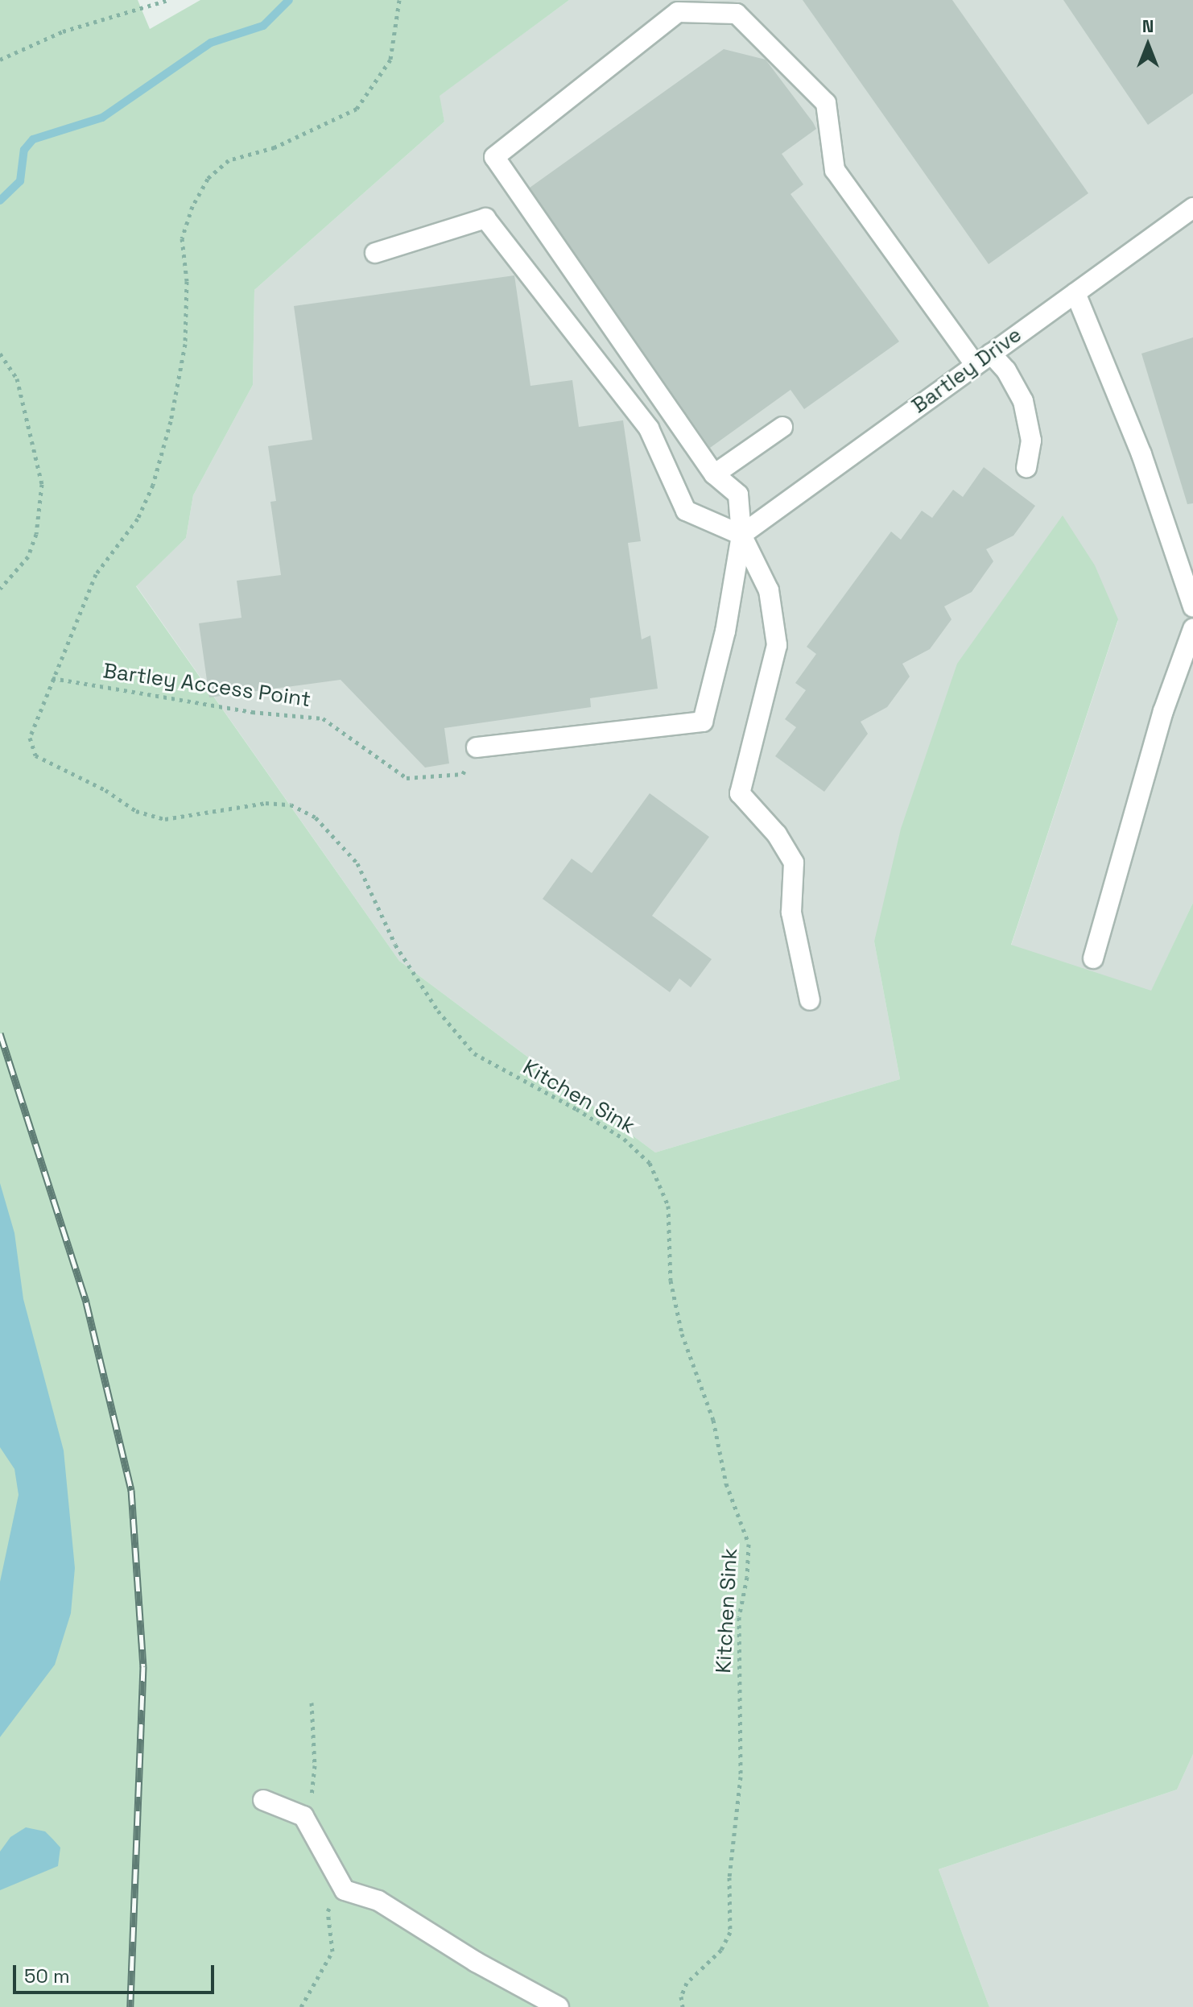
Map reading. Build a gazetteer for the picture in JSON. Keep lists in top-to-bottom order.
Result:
{
  "streets": {
    "street": ["Bartley Drive"],
    "path": ["Bartley Access Point", "Kitchen Sink"]
  },
  "crossings": [
    ["Bartley Access Point", "Kitchen Sink"]
  ],
  "scale_bar": "50 m",
  "north": "top"
}
